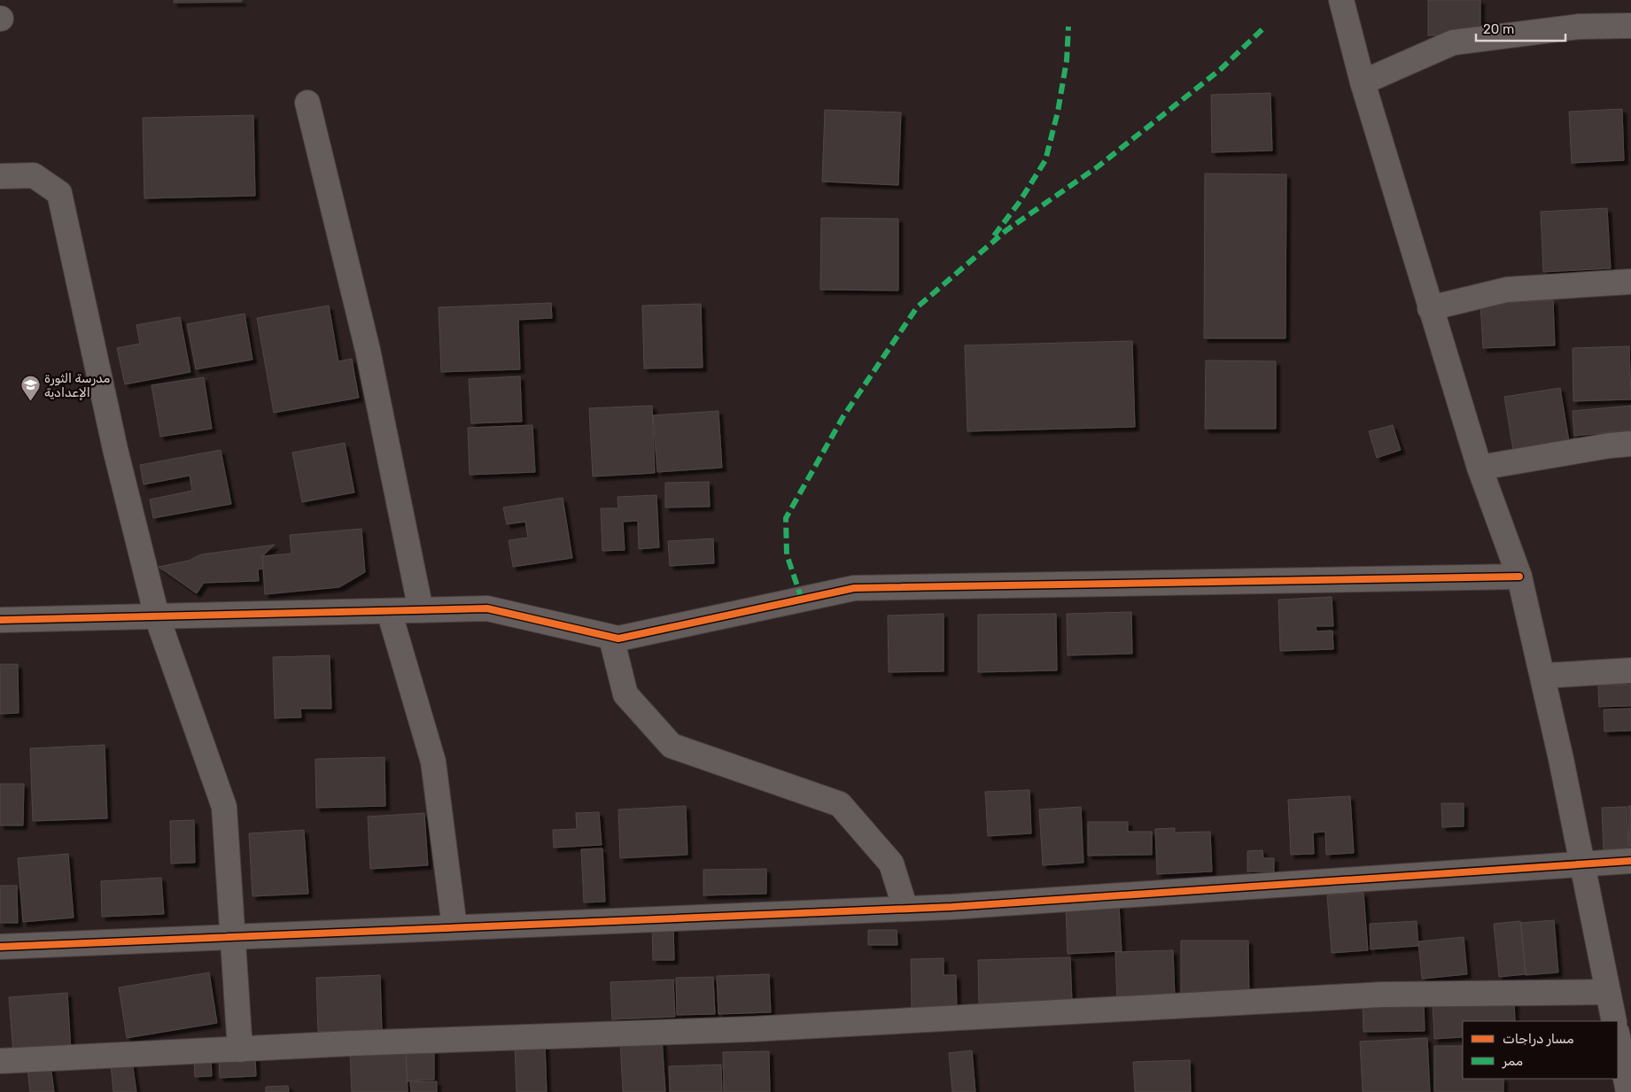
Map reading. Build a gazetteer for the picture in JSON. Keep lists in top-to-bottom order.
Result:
{
  "places": {
    "school or university": ["مدرسة الثورة الإعدادية"]
  },
  "legend": ["مسار دراجات", "ممر"],
  "scale_bar": "20 m"
}
